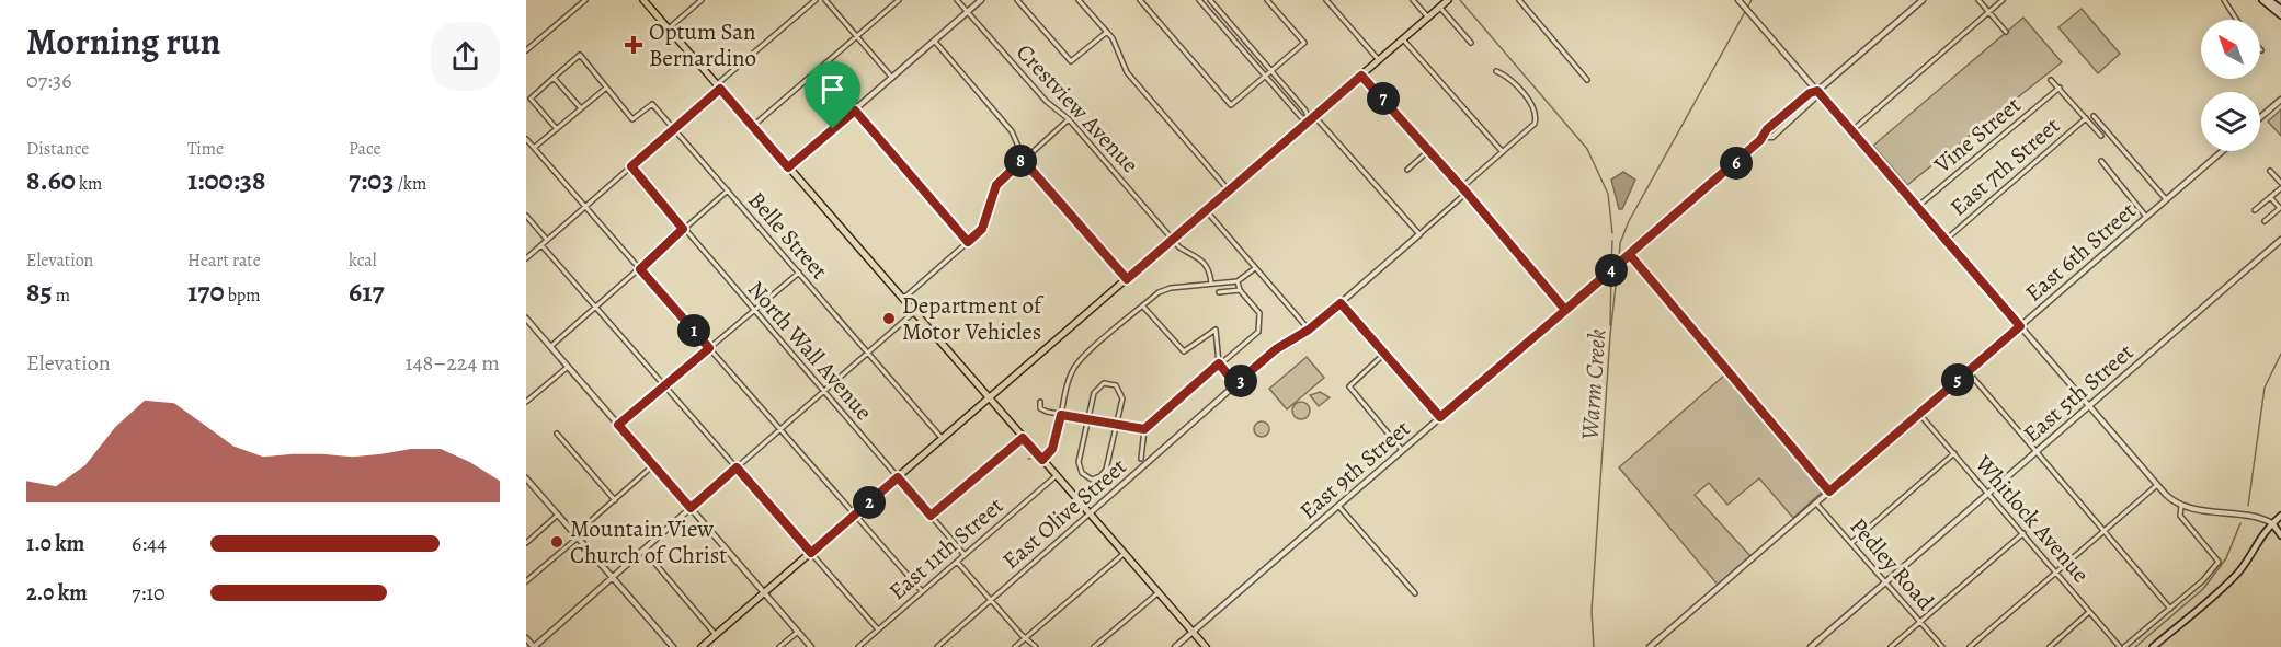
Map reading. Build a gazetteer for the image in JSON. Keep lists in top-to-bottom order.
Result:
{
  "streets": {
    "street": [
      "Crestview Avenue",
      "Vine Street",
      "East 7th Street",
      "Belle Street",
      "East 6th Street",
      "North Wall Avenue",
      "East 5th Street",
      "East 9th Street",
      "East Olive Street",
      "Whitlock Avenue",
      "East 11th Street",
      "Pedley Road"
    ]
  },
  "crossings": [
    ["East 6th Street", "Whitlock Avenue"],
    ["East 6th Street", "Pedley Road"],
    ["North Wall Avenue", "East 11th Street"],
    ["East 5th Street", "Whitlock Avenue"],
    ["East 5th Street", "Pedley Road"]
  ],
  "water": ["Warm Creek"],
  "places": {
    "health": ["Optum San Bernardino"],
    "other": ["Department of Motor Vehicles", "Mountain View Church of Christ"]
  },
  "north": "top left",
  "page": {
    "heading": ["Morning run", "07:36"],
    "pins": [
      "7",
      "8",
      "6",
      "4",
      "1",
      "5",
      "3",
      "2"
    ],
    "stats": [
      ["Distance", "8.60 km"],
      ["Time", "1:00:38"],
      ["Pace", "7:03 /km"],
      ["Elevation", "85 m"],
      ["Heart rate", "170 bpm"],
      ["kcal", "617"]
    ],
    "chart": ["Elevation", "148–224 m"],
    "list": [
      {
        "name": "1.0 km",
        "note": "6:44"
      },
      {
        "name": "2.0 km",
        "note": "7:10"
      }
    ]
  }
}
